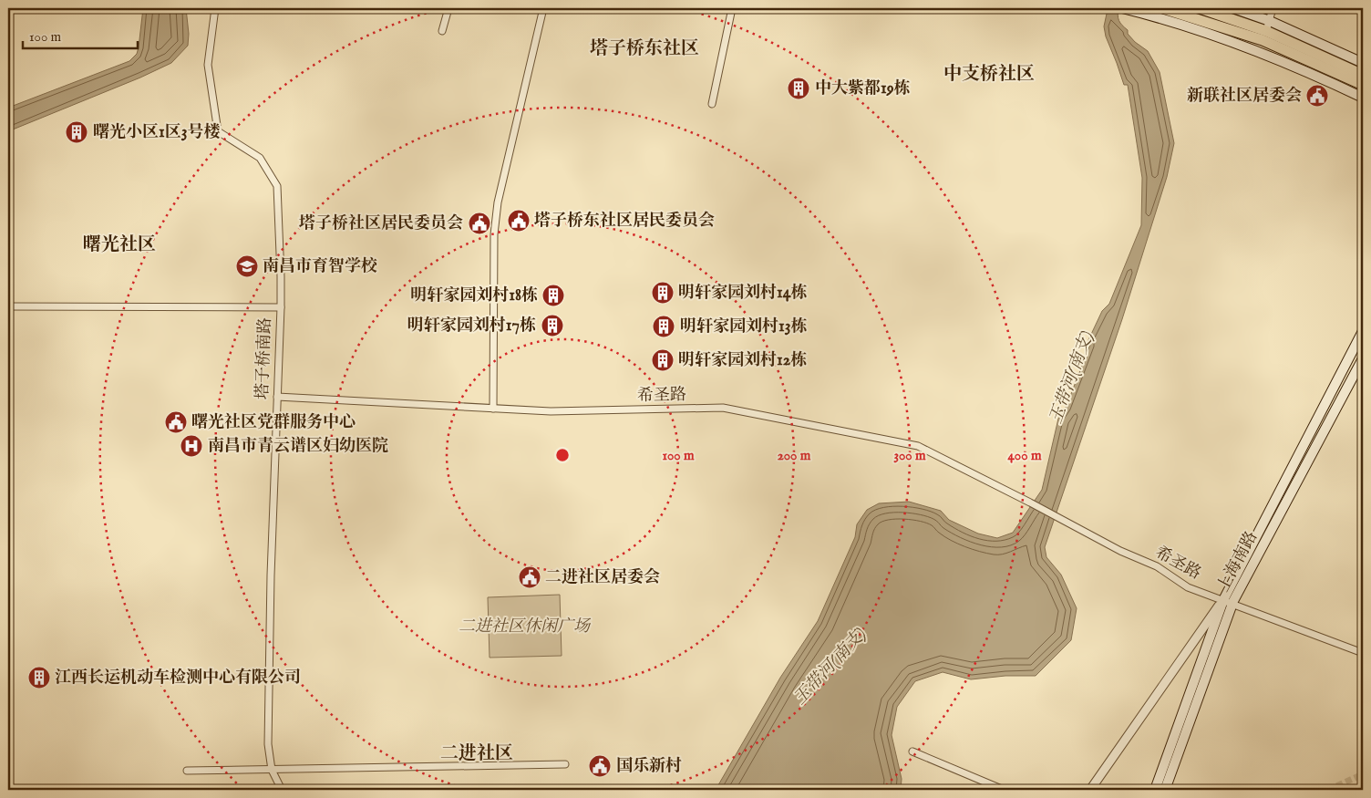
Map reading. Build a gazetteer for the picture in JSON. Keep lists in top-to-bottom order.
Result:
{
  "streets": {
    "main road": ["上海南路"],
    "street": ["塔子桥南路", "希圣路"]
  },
  "crossings": [
    ["塔子桥南路", "希圣路"],
    ["希圣路", "上海南路"]
  ],
  "districts": [
    "塔子桥东社区",
    "中支桥社区",
    "曙光社区",
    "二进社区"
  ],
  "water": ["玉带河(南支)"],
  "parks": ["二进社区休闲广场"],
  "places": {
    "building": [
      "中大紫都19栋",
      "曙光小区1区3号楼",
      "明轩家园刘村14栋",
      "明轩家园刘村18栋",
      "明轩家园刘村17栋",
      "明轩家园刘村13栋",
      "明轩家园刘村12栋",
      "江西长运机动车检测中心有限公司"
    ],
    "public building": [
      "新联社区居委会",
      "塔子桥东社区居民委员会",
      "塔子桥社区居民委员会",
      "曙光社区党群服务中心",
      "二进社区居委会",
      "国乐新村"
    ],
    "school or university": ["南昌市育智学校"],
    "hospital": ["南昌市青云谱区妇幼医院"]
  },
  "scale_bar": "100 m",
  "rings": [
    "100 m",
    "200 m",
    "300 m",
    "400 m"
  ]
}
